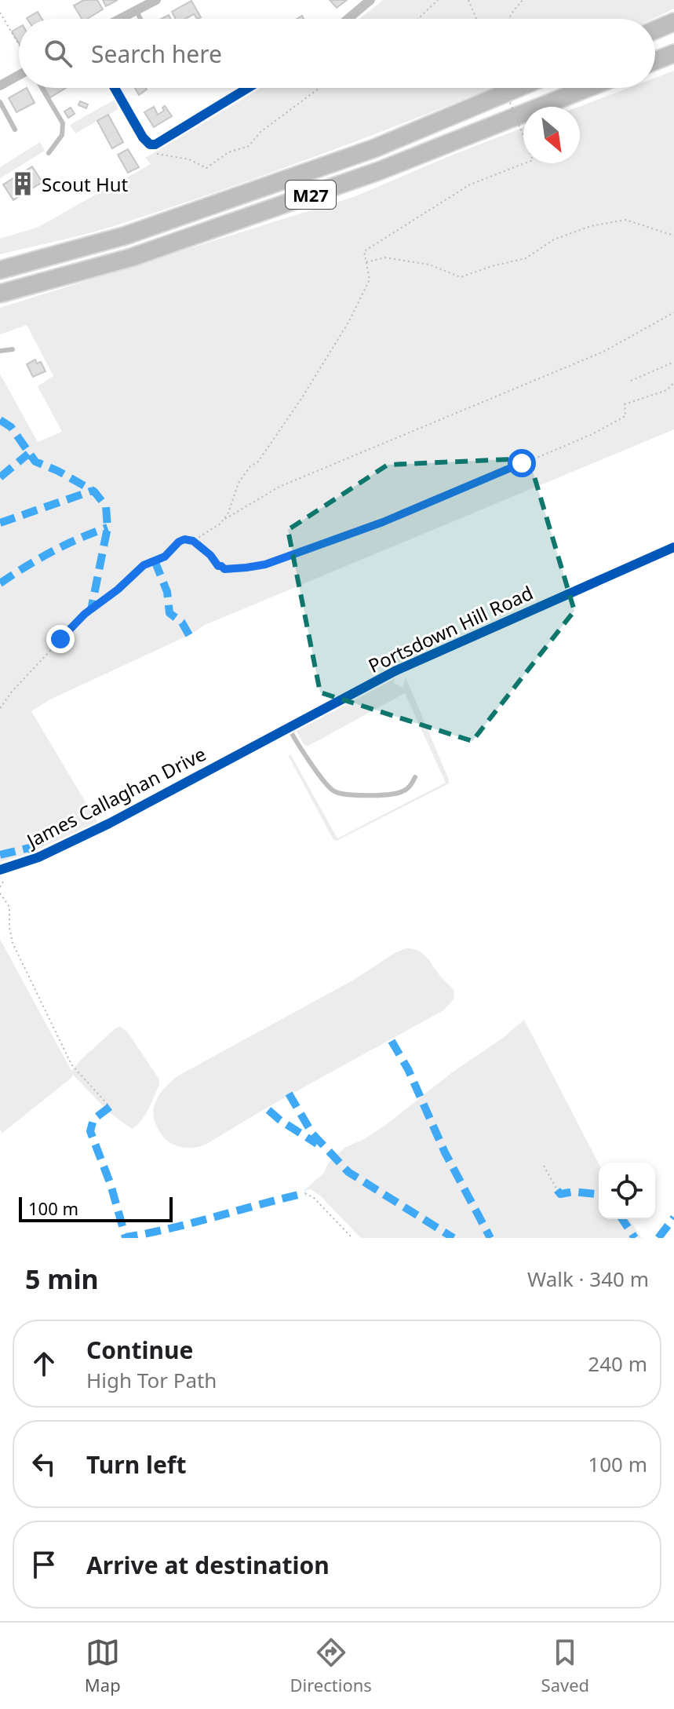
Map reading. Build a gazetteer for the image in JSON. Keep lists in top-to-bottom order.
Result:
{
  "streets": {
    "highway": ["M27"],
    "street": ["Portsdown Hill Road", "James Callaghan Drive"]
  },
  "crossings": [
    ["Portsdown Hill Road", "James Callaghan Drive"]
  ],
  "places": {
    "building": ["Scout Hut"]
  },
  "scale_bar": "100 m",
  "north": "bottom right",
  "page": {
    "search": "Search here",
    "scale": "100 m",
    "heading": ["5 min", "Walk · 340 m"],
    "list": [
      ["Continue", "High Tor Path", "240 m"],
      ["Turn left", "100 m"],
      "Arrive at destination"
    ],
    "nav": ["Map", "Directions", "Saved"]
  }
}
